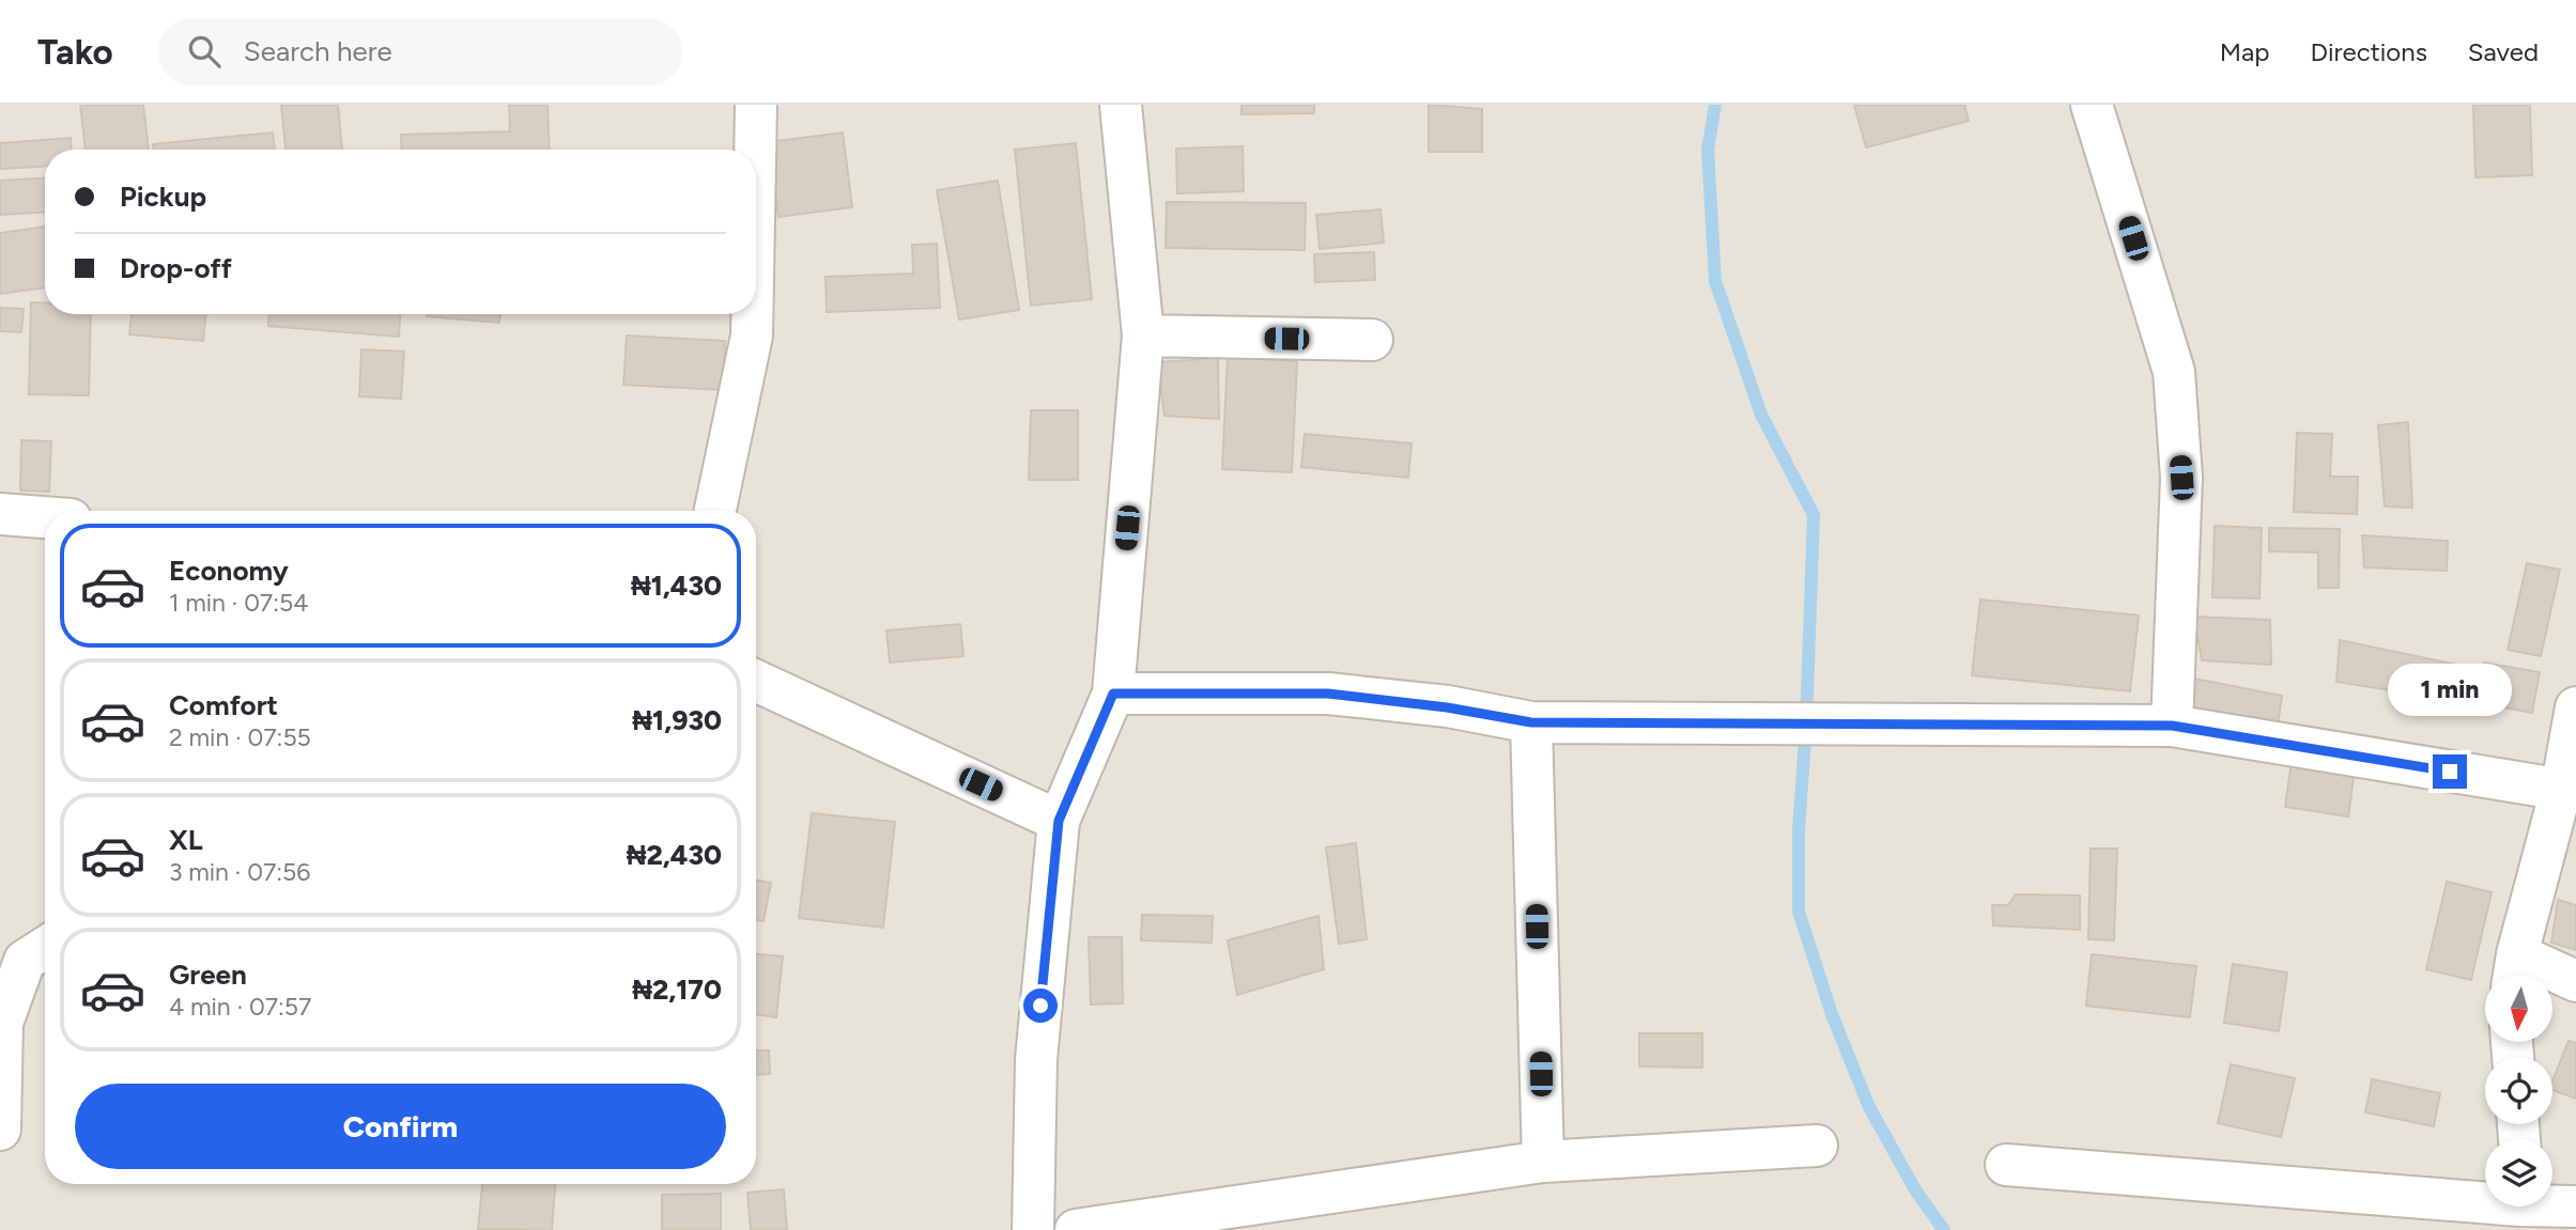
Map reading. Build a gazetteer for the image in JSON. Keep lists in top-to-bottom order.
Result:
{
  "north": "bottom",
  "page": {
    "header": "Tako",
    "search": "Search here",
    "nav": ["Map", "Directions", "Saved"],
    "banner": ["Pickup", "Drop-off"],
    "list": [
      {
        "name": "Economy",
        "note": "1 min · 07:54",
        "value": "₦1,430"
      },
      {
        "name": "Comfort",
        "note": "2 min · 07:55",
        "value": "₦1,930"
      },
      {
        "name": "XL",
        "note": "3 min · 07:56",
        "value": "₦2,430"
      },
      {
        "name": "Green",
        "note": "4 min · 07:57",
        "value": "₦2,170"
      }
    ],
    "bubble": "1 min",
    "buttons": "Confirm"
  }
}
